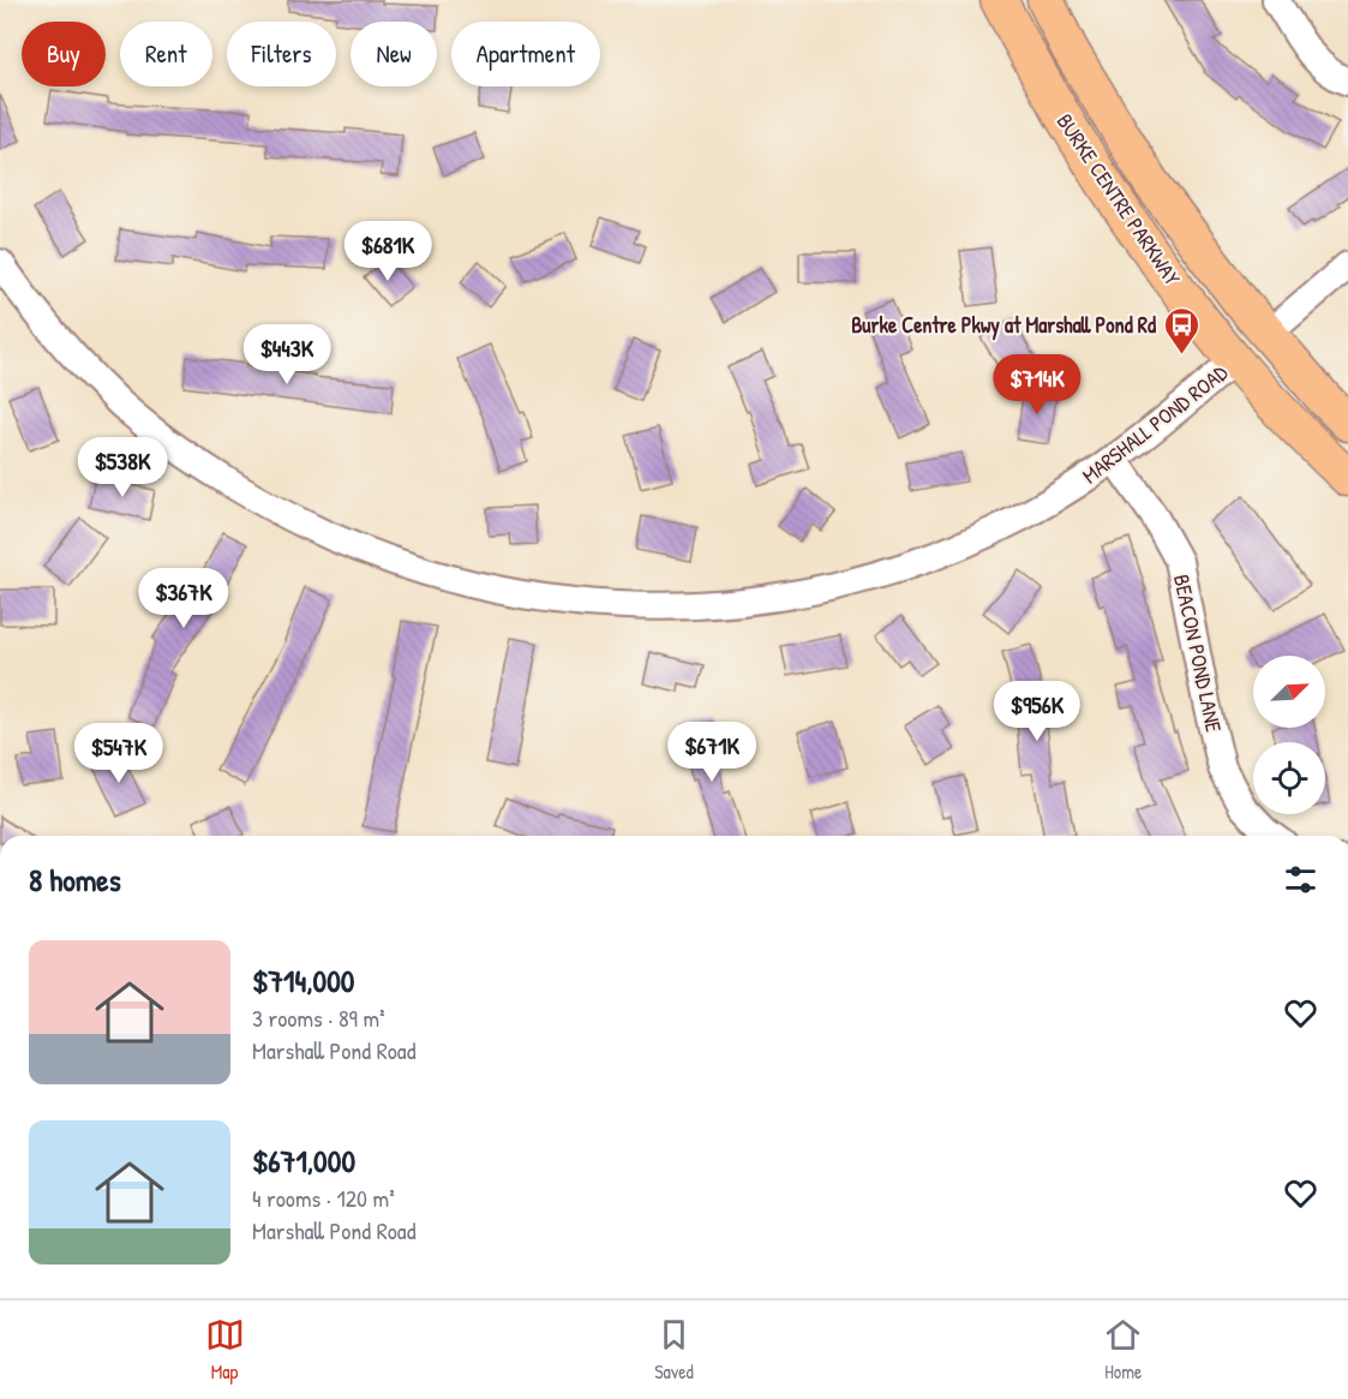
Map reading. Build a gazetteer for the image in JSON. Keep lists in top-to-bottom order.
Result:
{
  "streets": {
    "main road": ["BURKE CENTRE PARKWAY"],
    "street": ["MARSHALL POND ROAD", "BEACON POND LANE"]
  },
  "crossings": [
    ["BURKE CENTRE PARKWAY", "MARSHALL POND ROAD"],
    ["MARSHALL POND ROAD", "BEACON POND LANE"]
  ],
  "places": {
    "bus stop": ["Burke Centre Pkwy at Marshall Pond Rd"]
  },
  "north": "top right",
  "page": {
    "chip": [
      "Buy",
      "Rent",
      "Filters",
      "New",
      "Apartment"
    ],
    "price": [
      "$681K",
      "$443K",
      "$714K",
      "$538K",
      "$367K",
      "$956K",
      "$671K",
      "$547K"
    ],
    "heading": "8 homes",
    "list": [
      {
        "name": "$714,000",
        "note": "3 rooms · 89 m² · Marshall Pond Road"
      },
      {
        "name": "$671,000",
        "note": "4 rooms · 120 m² · Marshall Pond Road"
      }
    ],
    "tabs": ["Map", "Saved", "Home"]
  }
}
